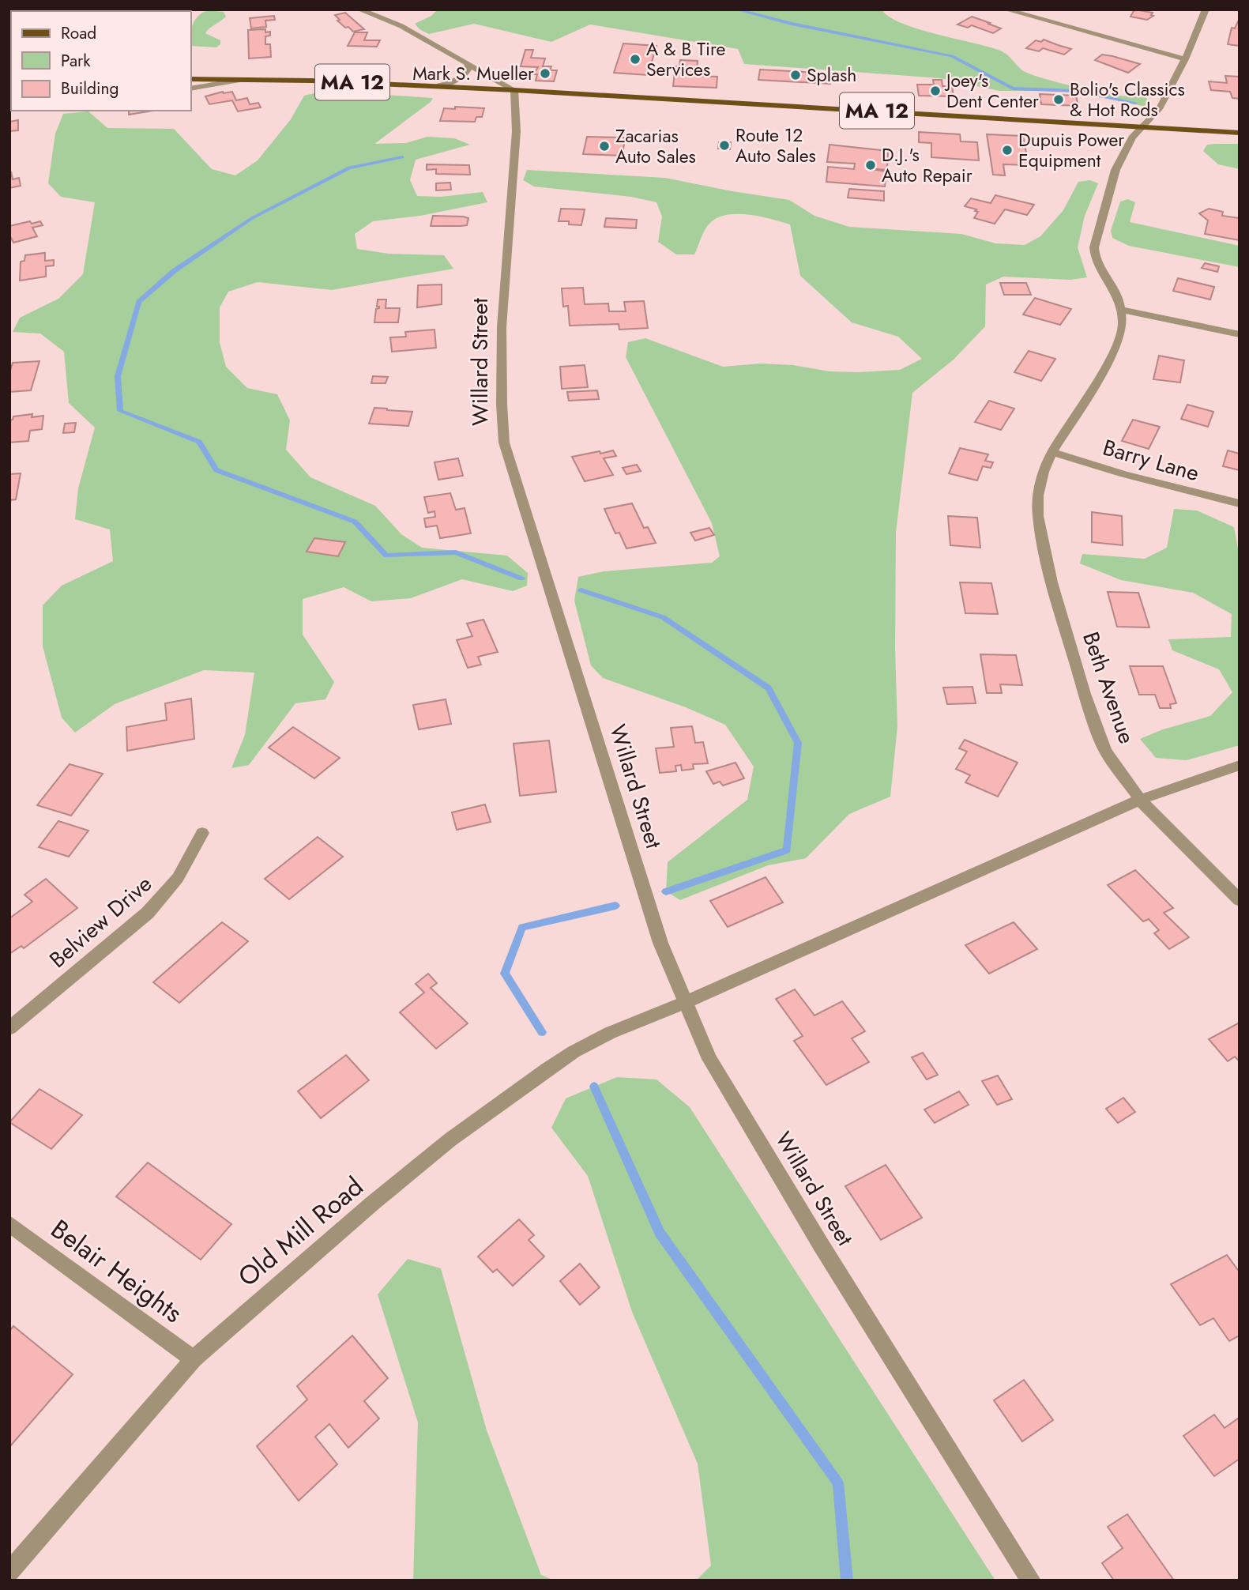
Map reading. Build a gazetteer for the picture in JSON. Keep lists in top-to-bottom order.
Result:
{
  "streets": {
    "main road": ["MA 12"],
    "street": [
      "Willard Street",
      "Barry Lane",
      "Beth Avenue",
      "Belview Drive",
      "Old Mill Road",
      "Belair Heights"
    ]
  },
  "crossings": [
    ["MA 12", "Willard Street"],
    ["Willard Street", "Old Mill Road"],
    ["Barry Lane", "Beth Avenue"],
    ["Old Mill Road", "Belair Heights"]
  ],
  "places": [
    "A & B Tire Services",
    "Mark S. Mueller",
    "Splash",
    "Joey's Dent Center",
    "Bolio's Classics & Hot Rods",
    "Route 12 Auto Sales",
    "Zacarias Auto Sales",
    "Dupuis Power Equipment",
    "D.J.'s Auto Repair"
  ],
  "legend": ["Road", "Park", "Building"]
}
